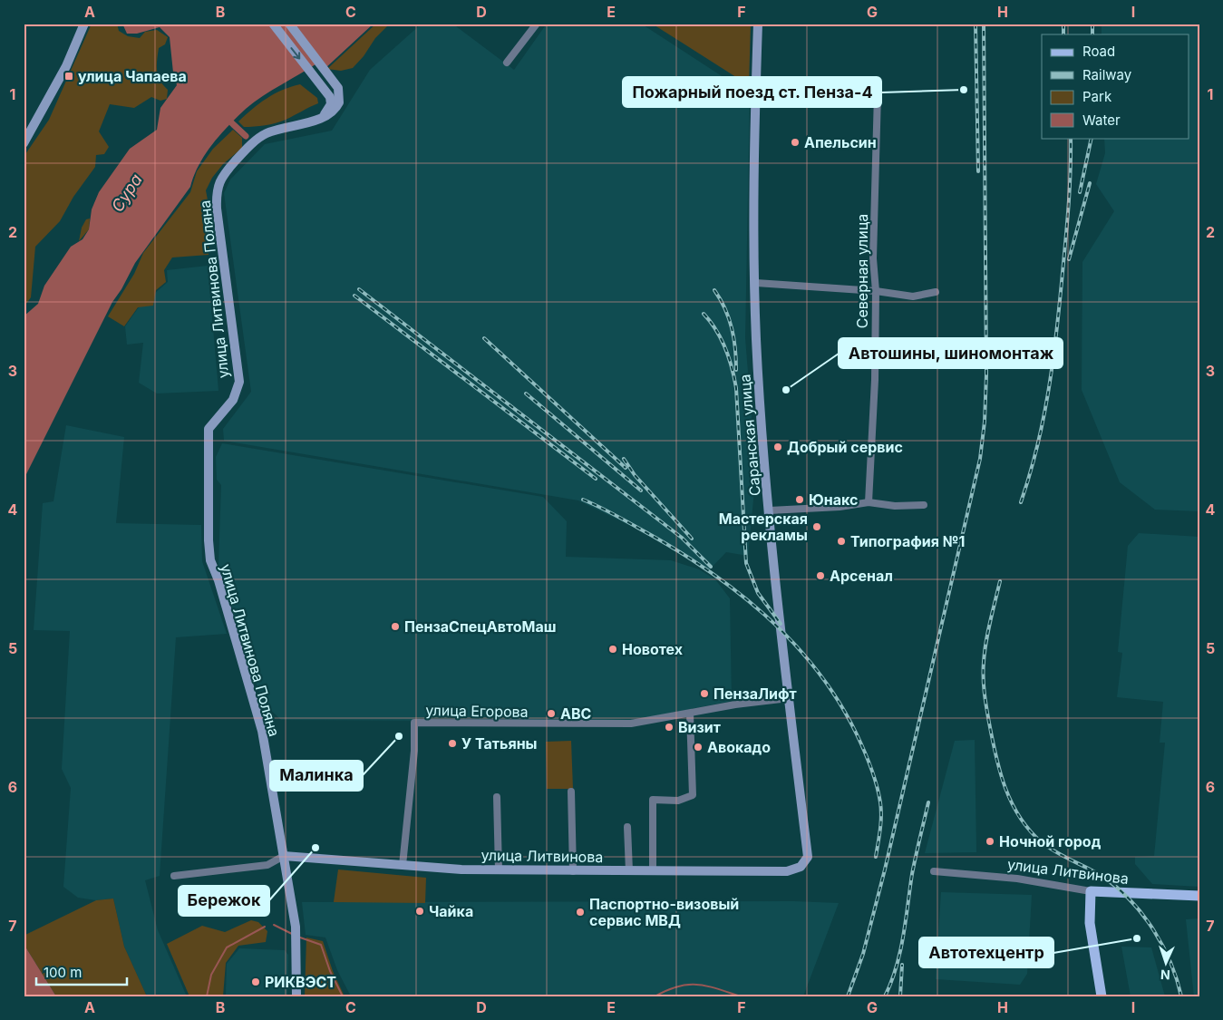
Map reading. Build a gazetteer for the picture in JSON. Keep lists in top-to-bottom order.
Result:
{
  "streets": {
    "main road": ["улица Литвинова Поляна", "Саранская улица", "улица Литвинова"],
    "street": ["Северная улица", "улица Егорова"]
  },
  "crossings": [
    ["Северная улица", "Саранская улица"],
    ["улица Литвинова Поляна", "улица Литвинова"],
    ["Саранская улица", "улица Егорова"],
    ["Саранская улица", "улица Литвинова"],
    ["улица Егорова", "улица Литвинова"]
  ],
  "water": ["Сура"],
  "places": {
    "transit": ["улица Чапаева"],
    "other": [
      "Пожарный поезд ст. Пенза-4",
      "Апельсин",
      "Автошины, шиномонтаж",
      "Добрый сервис",
      "Юнакс",
      "Мастерская рекламы",
      "Типография №1",
      "Арсенал",
      "ПензаСпецАвтоМаш",
      "Новотех",
      "ПензаЛифт",
      "ABC",
      "Визит",
      "Малинка",
      "У Татьяны",
      "Авокадо",
      "Ночной город",
      "Бережок",
      "Чайка",
      "Паспортно-визовый сервис МВД",
      "Автотехцентр",
      "РИКВЭСТ"
    ]
  },
  "legend": [
    "Road",
    "Railway",
    "Park",
    "Water"
  ],
  "scale_bar": "100 m",
  "north": "bottom",
  "grid": {
    "columns": [
      "A",
      "B",
      "C",
      "D",
      "E",
      "F",
      "G",
      "H",
      "I"
    ],
    "rows": [
      "1",
      "2",
      "3",
      "4",
      "5",
      "6",
      "7"
    ]
  }
}
